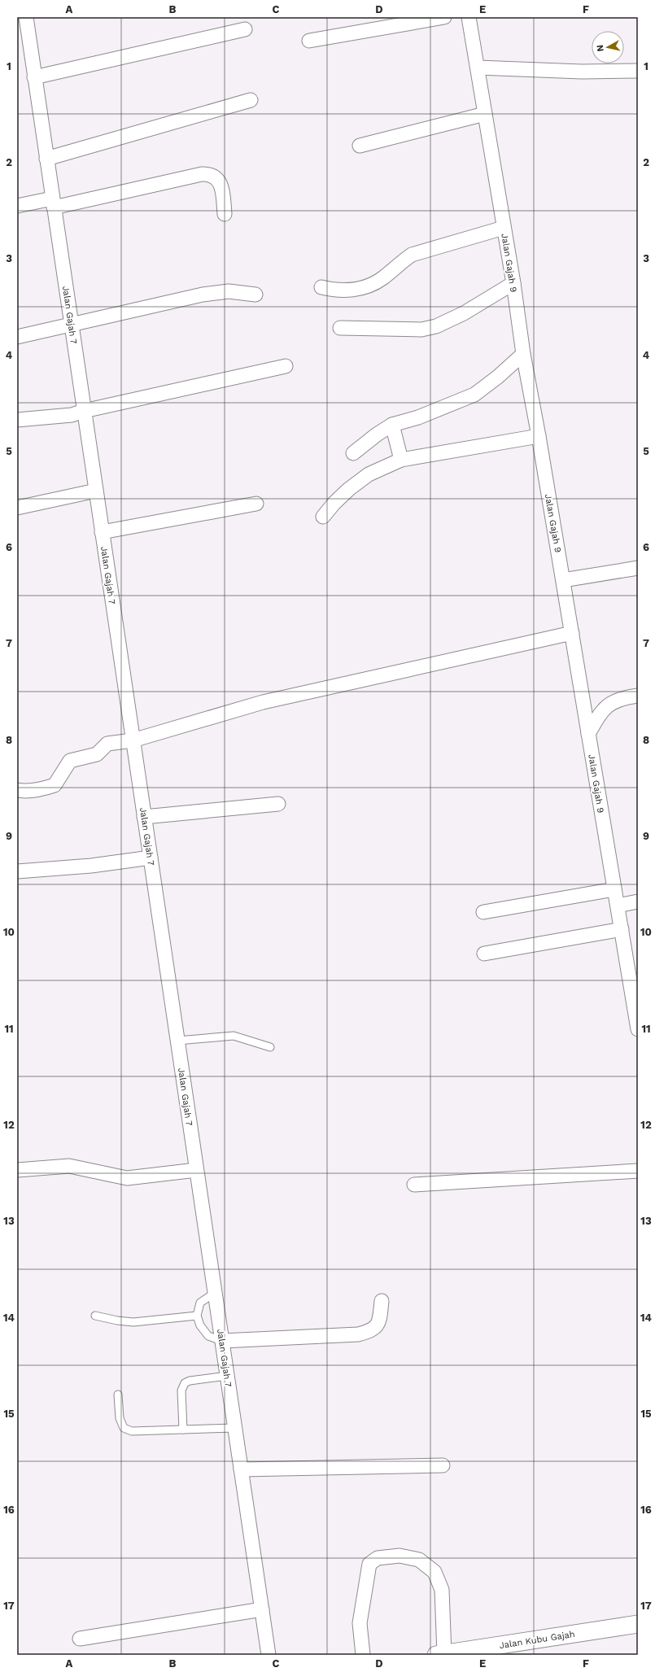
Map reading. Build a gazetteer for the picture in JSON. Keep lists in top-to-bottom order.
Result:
{
  "streets": {
    "street": ["Jalan Gajah 9", "Jalan Gajah 7", "Jalan Kubu Gajah"]
  },
  "north": "left",
  "grid": {
    "columns": [
      "A",
      "B",
      "C",
      "D",
      "E",
      "F"
    ],
    "rows": [
      "1",
      "2",
      "3",
      "4",
      "5",
      "6",
      "7",
      "8",
      "9",
      "10",
      "11",
      "12",
      "13",
      "14",
      "15",
      "16",
      "17"
    ]
  }
}
